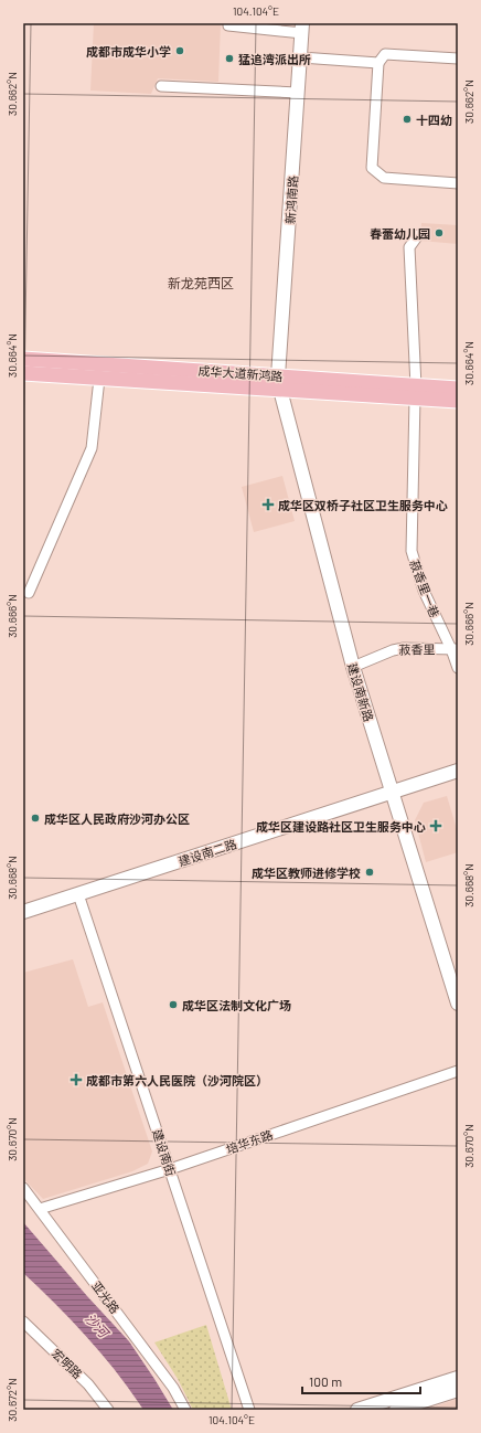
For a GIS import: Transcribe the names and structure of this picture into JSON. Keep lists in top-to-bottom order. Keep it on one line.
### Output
{"streets":{"main road":["成华大道新鸿路"],"street":["新鸿南路","菽香里一巷","菽香里","建设南新路","建设南二路","培华东路","建设南街","亚光路","宏明路"]},"crossings":[["新鸿南路","成华大道新鸿路"],["新鸿南路","建设南新路"],["成华大道新鸿路","菽香里一巷"],["成华大道新鸿路","建设南新路"],["菽香里一巷","菽香里"],["菽香里","建设南新路"],["建设南新路","建设南二路"],["建设南二路","建设南街"],["培华东路","建设南街"],["培华东路","亚光路"]],"districts":["新龙苑西区"],"water":["沙河"],"places":{"other":["成都市成华小学","猛追湾派出所","十四幼","春蕾幼儿园","成华区人民政府沙河办公区","成华区教师进修学校","成华区法制文化广场"],"health":["成华区双桥子社区卫生服务中心","成华区建设路社区卫生服务中心","成都市第六人民医院（沙河院区）"]},"scale_bar":"100 m","coordinates":["104.104°E","30.662°N","30.664°N","30.666°N","30.668°N","30.670°N","30.672°N"]}
